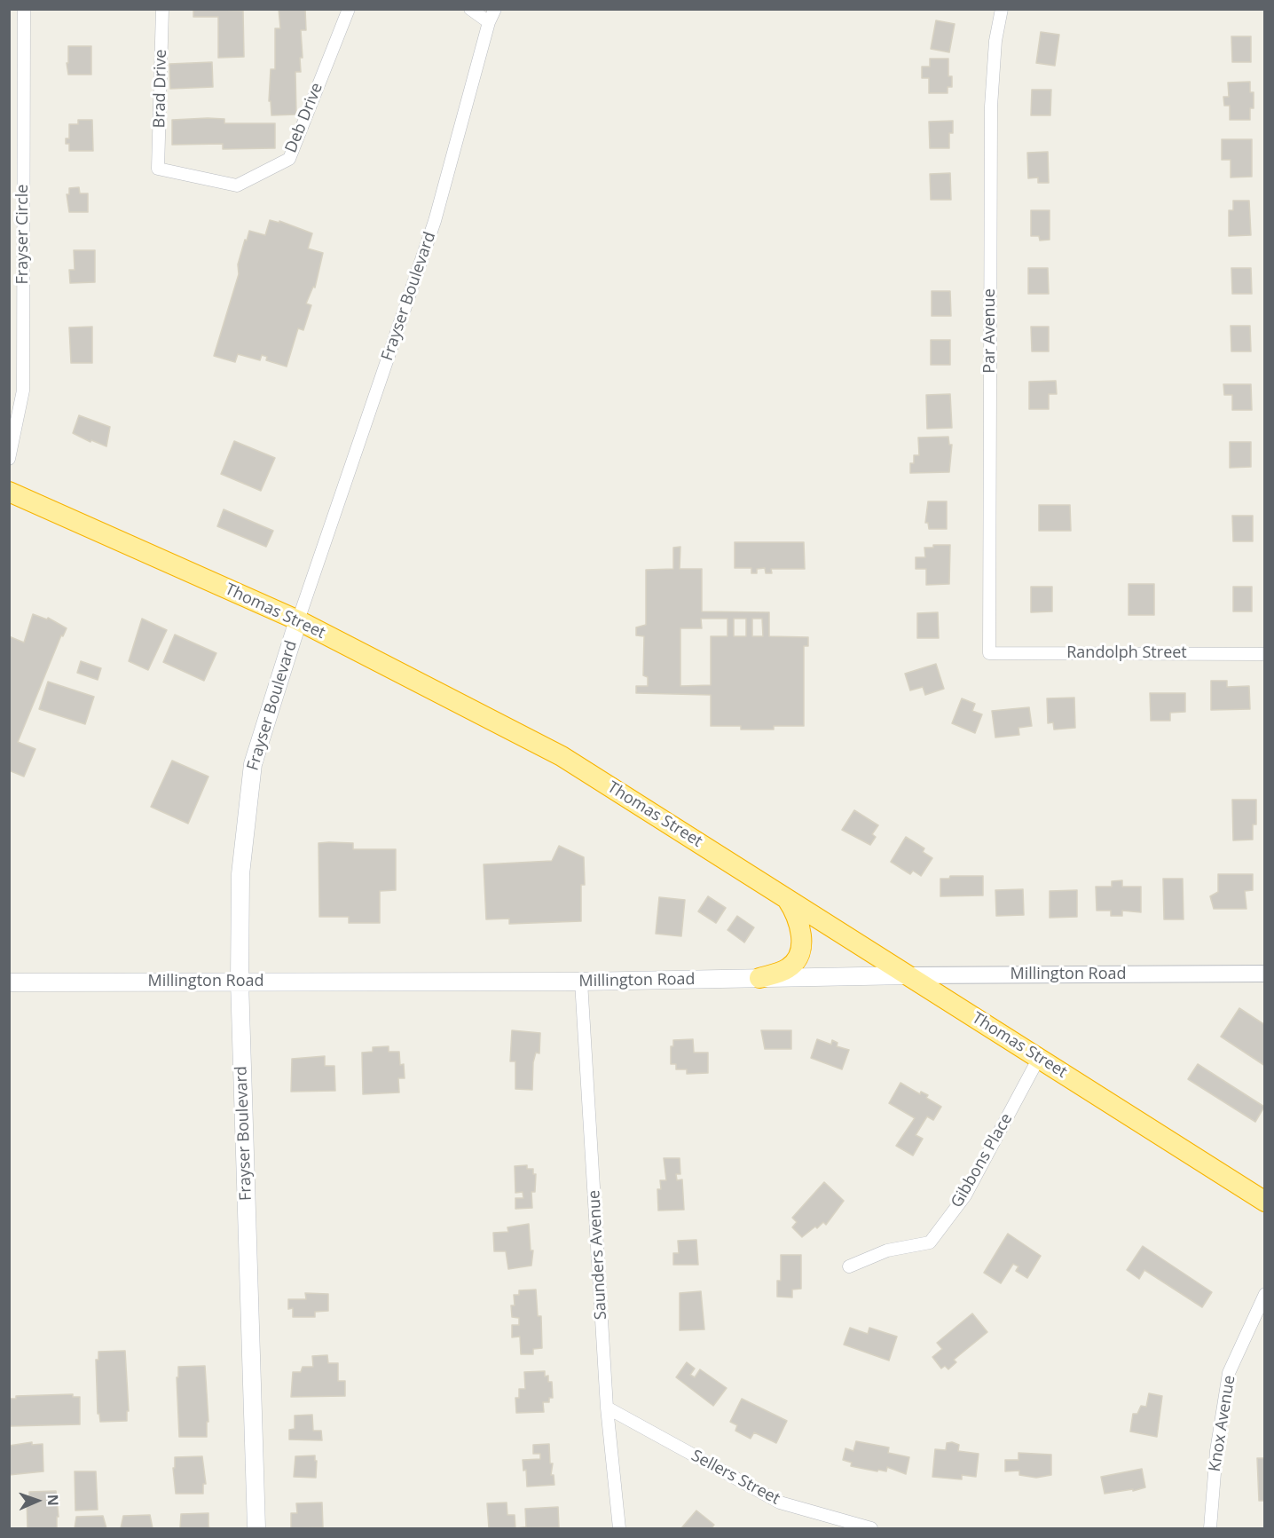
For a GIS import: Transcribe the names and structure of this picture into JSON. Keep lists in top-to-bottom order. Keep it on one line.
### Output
{"streets":{"highway":["Thomas Street"],"main road":["Frayser Boulevard","Millington Road"],"street":["Brad Drive","Deb Drive","Frayser Circle","Par Avenue","Randolph Street","Gibbons Place","Saunders Avenue","Knox Avenue","Sellers Street"]},"crossings":[["Brad Drive","Deb Drive"],["Frayser Boulevard","Thomas Street"],["Frayser Boulevard","Millington Road"],["Par Avenue","Randolph Street"],["Thomas Street","Millington Road"],["Thomas Street","Gibbons Place"],["Millington Road","Saunders Avenue"],["Saunders Avenue","Sellers Street"]],"north":"right"}
